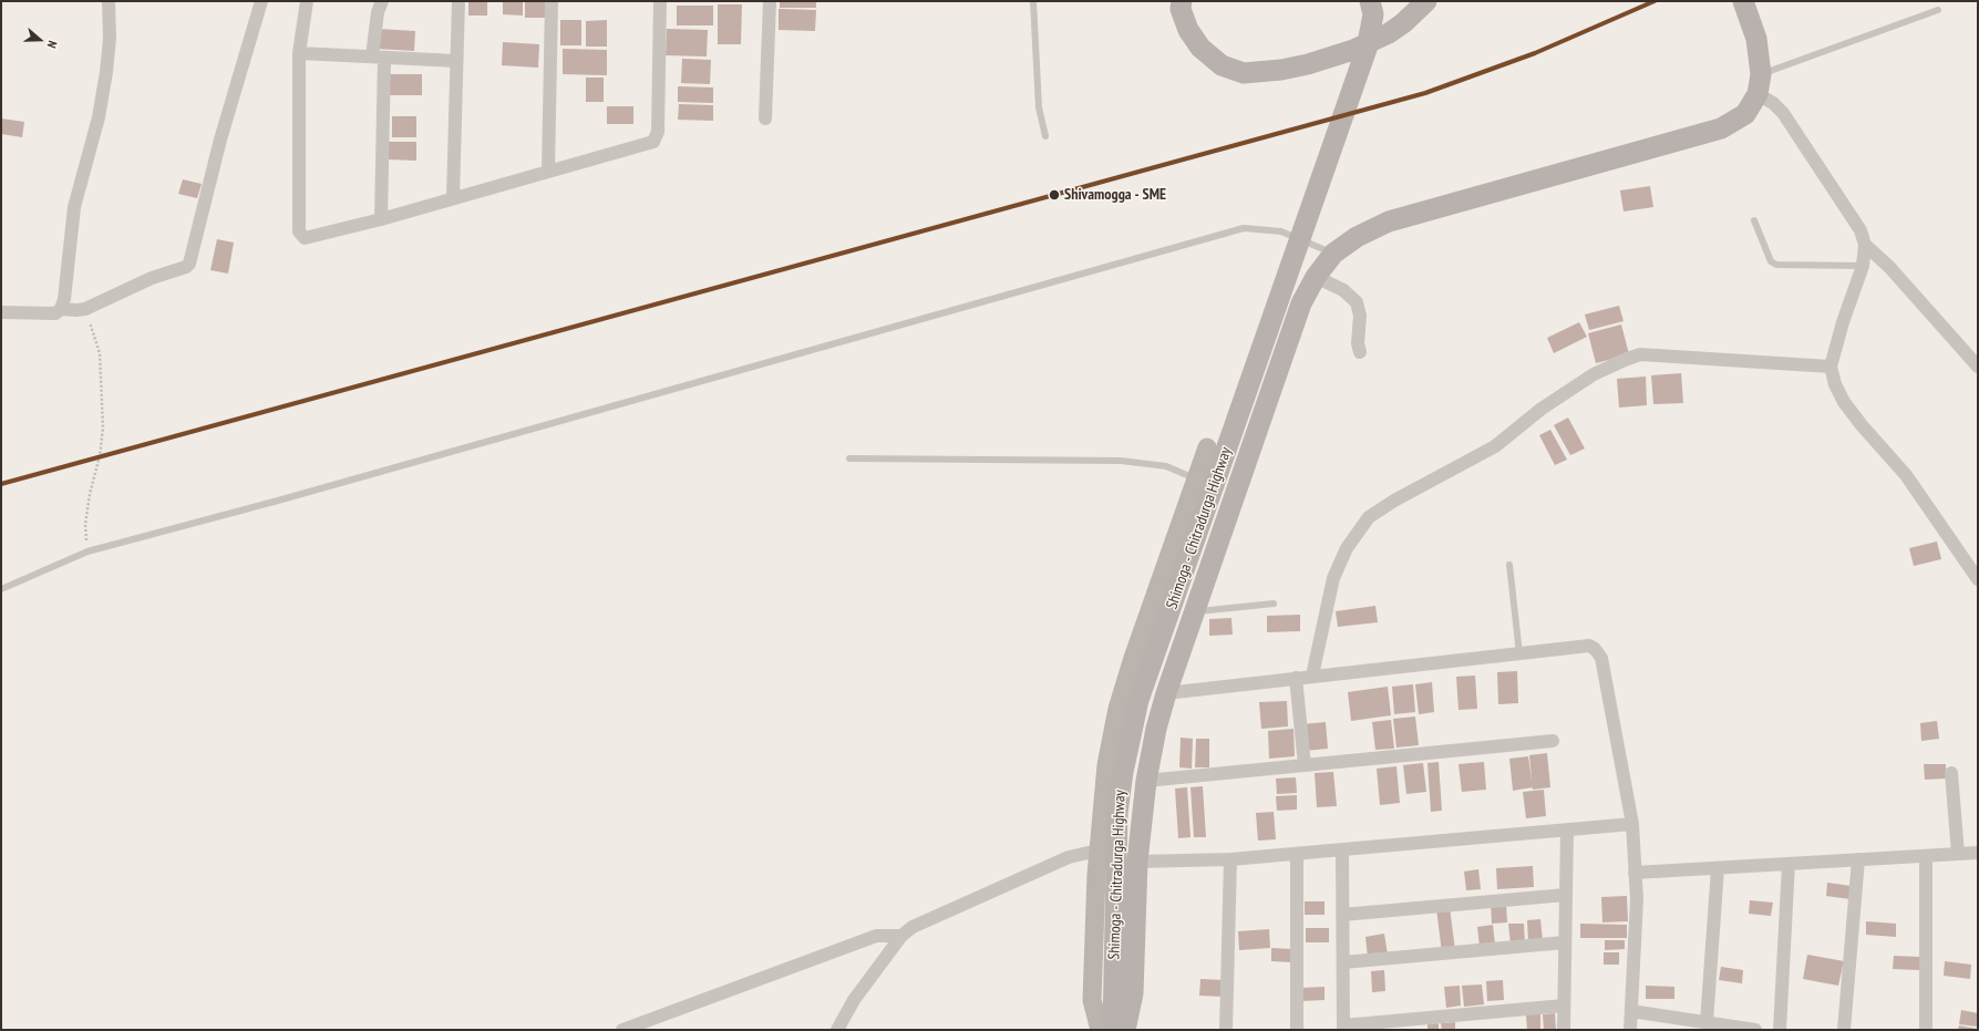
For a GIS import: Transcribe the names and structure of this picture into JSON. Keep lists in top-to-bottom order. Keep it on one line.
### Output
{"streets":{"main road":["Shimoga - Chitradurga Highway"]},"places":["Shivamogga - SME"],"north":"right"}
